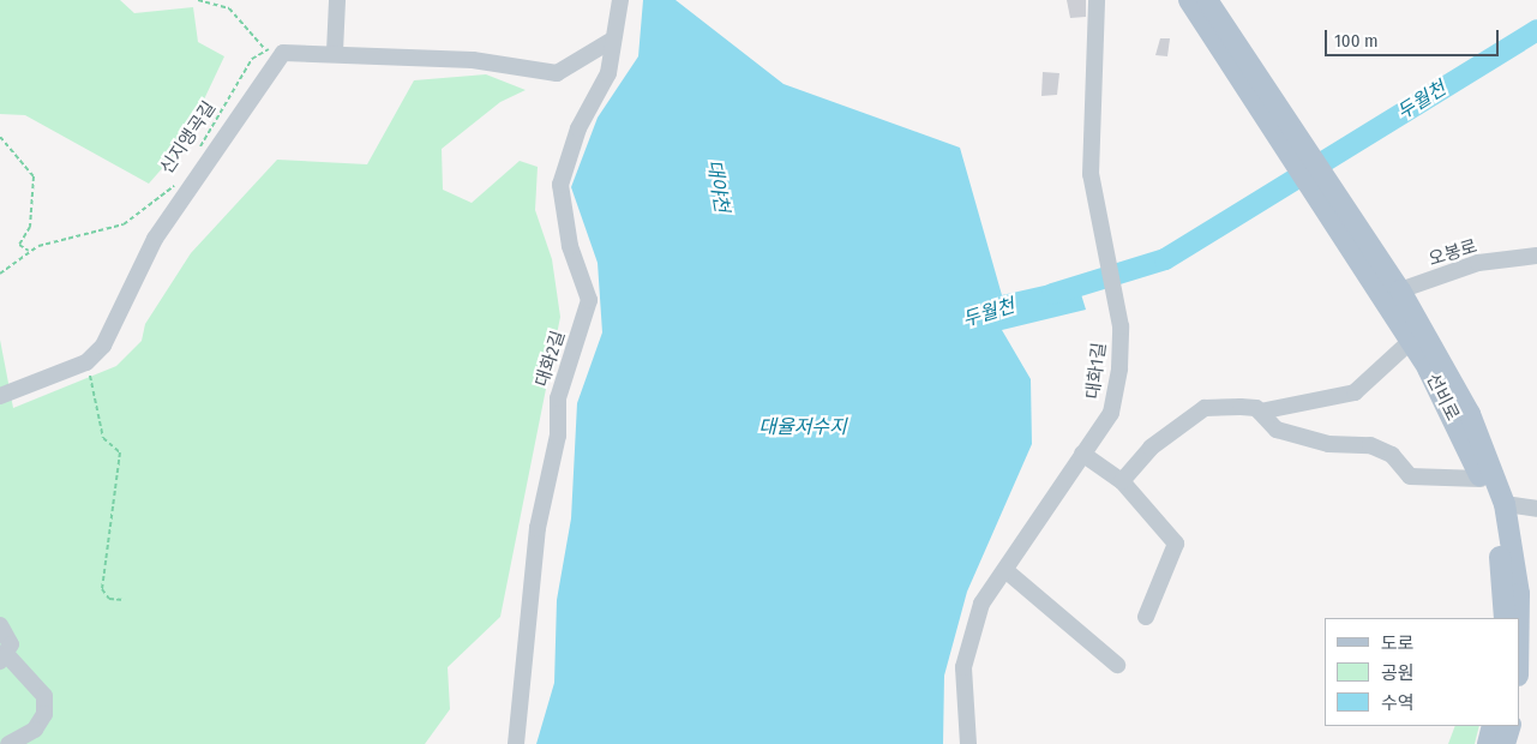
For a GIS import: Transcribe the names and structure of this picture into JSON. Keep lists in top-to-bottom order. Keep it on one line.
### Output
{"streets":{"main road":["선비로"],"street":["오봉로","대화2길","대화1길"],"path":["신지앵곡길"]},"crossings":[["오봉로","선비로"]],"water":["두월천","대야천","대율저수지"],"legend":["도로","공원","수역"],"scale_bar":"100 m"}
